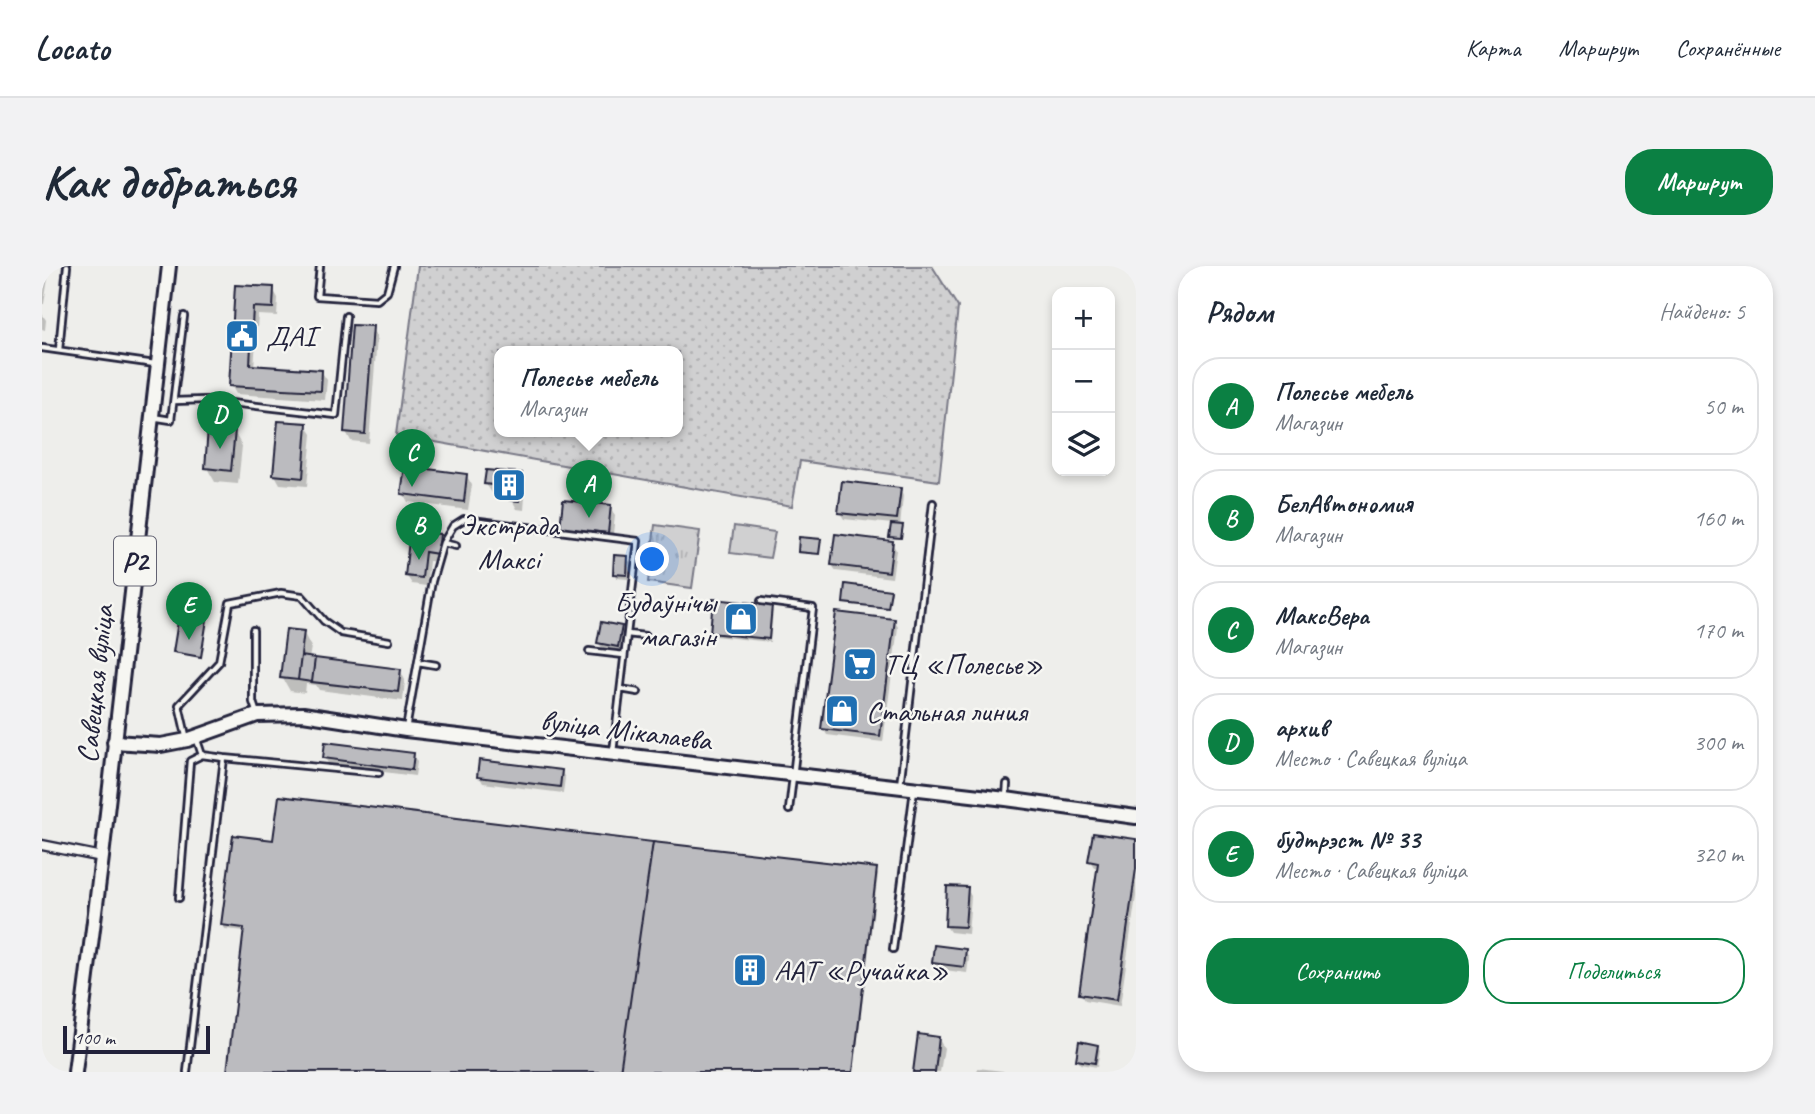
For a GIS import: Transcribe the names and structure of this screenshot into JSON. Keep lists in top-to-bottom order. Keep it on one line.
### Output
{"streets":{"main road":["Р2","Савецкая вуліца","вуліца Мікалаева"]},"crossings":[["Савецкая вуліца","вуліца Мікалаева"]],"places":{"public building":["ДАІ"],"building":["Экстрада Максі","ААТ «Ручайка»"],"shop":["Будаўнічы магазін","Стальная линия"],"supermarket":["ТЦ «Полесье»"]},"scale_bar":"100 m","page":{"header":"Locato","nav":["Карта","Маршрут","Сохранённые"],"buttons":["Маршрут",["Сохранить","Поделиться"]],"title":"Как добраться","heading":["Рядом","Найдено: 5"],"map_buttons":["+","−"],"popup":["Полесье мебель","Магазин"],"list":[{"mark":"A","name":"Полесье мебель","note":"Магазин","value":"50 m"},{"mark":"B","name":"БелАвтономия","note":"Магазин","value":"160 m"},{"mark":"C","name":"МаксBepa","note":"Магазин","value":"170 m"},{"mark":"D","name":"архив","note":"Место · Савецкая вуліца","value":"300 m"},{"mark":"E","name":"будтрэст № 33","note":"Место · Савецкая вуліца","value":"320 m"}],"pins":["D","C","A","B","E"],"scale":"100 m"}}
